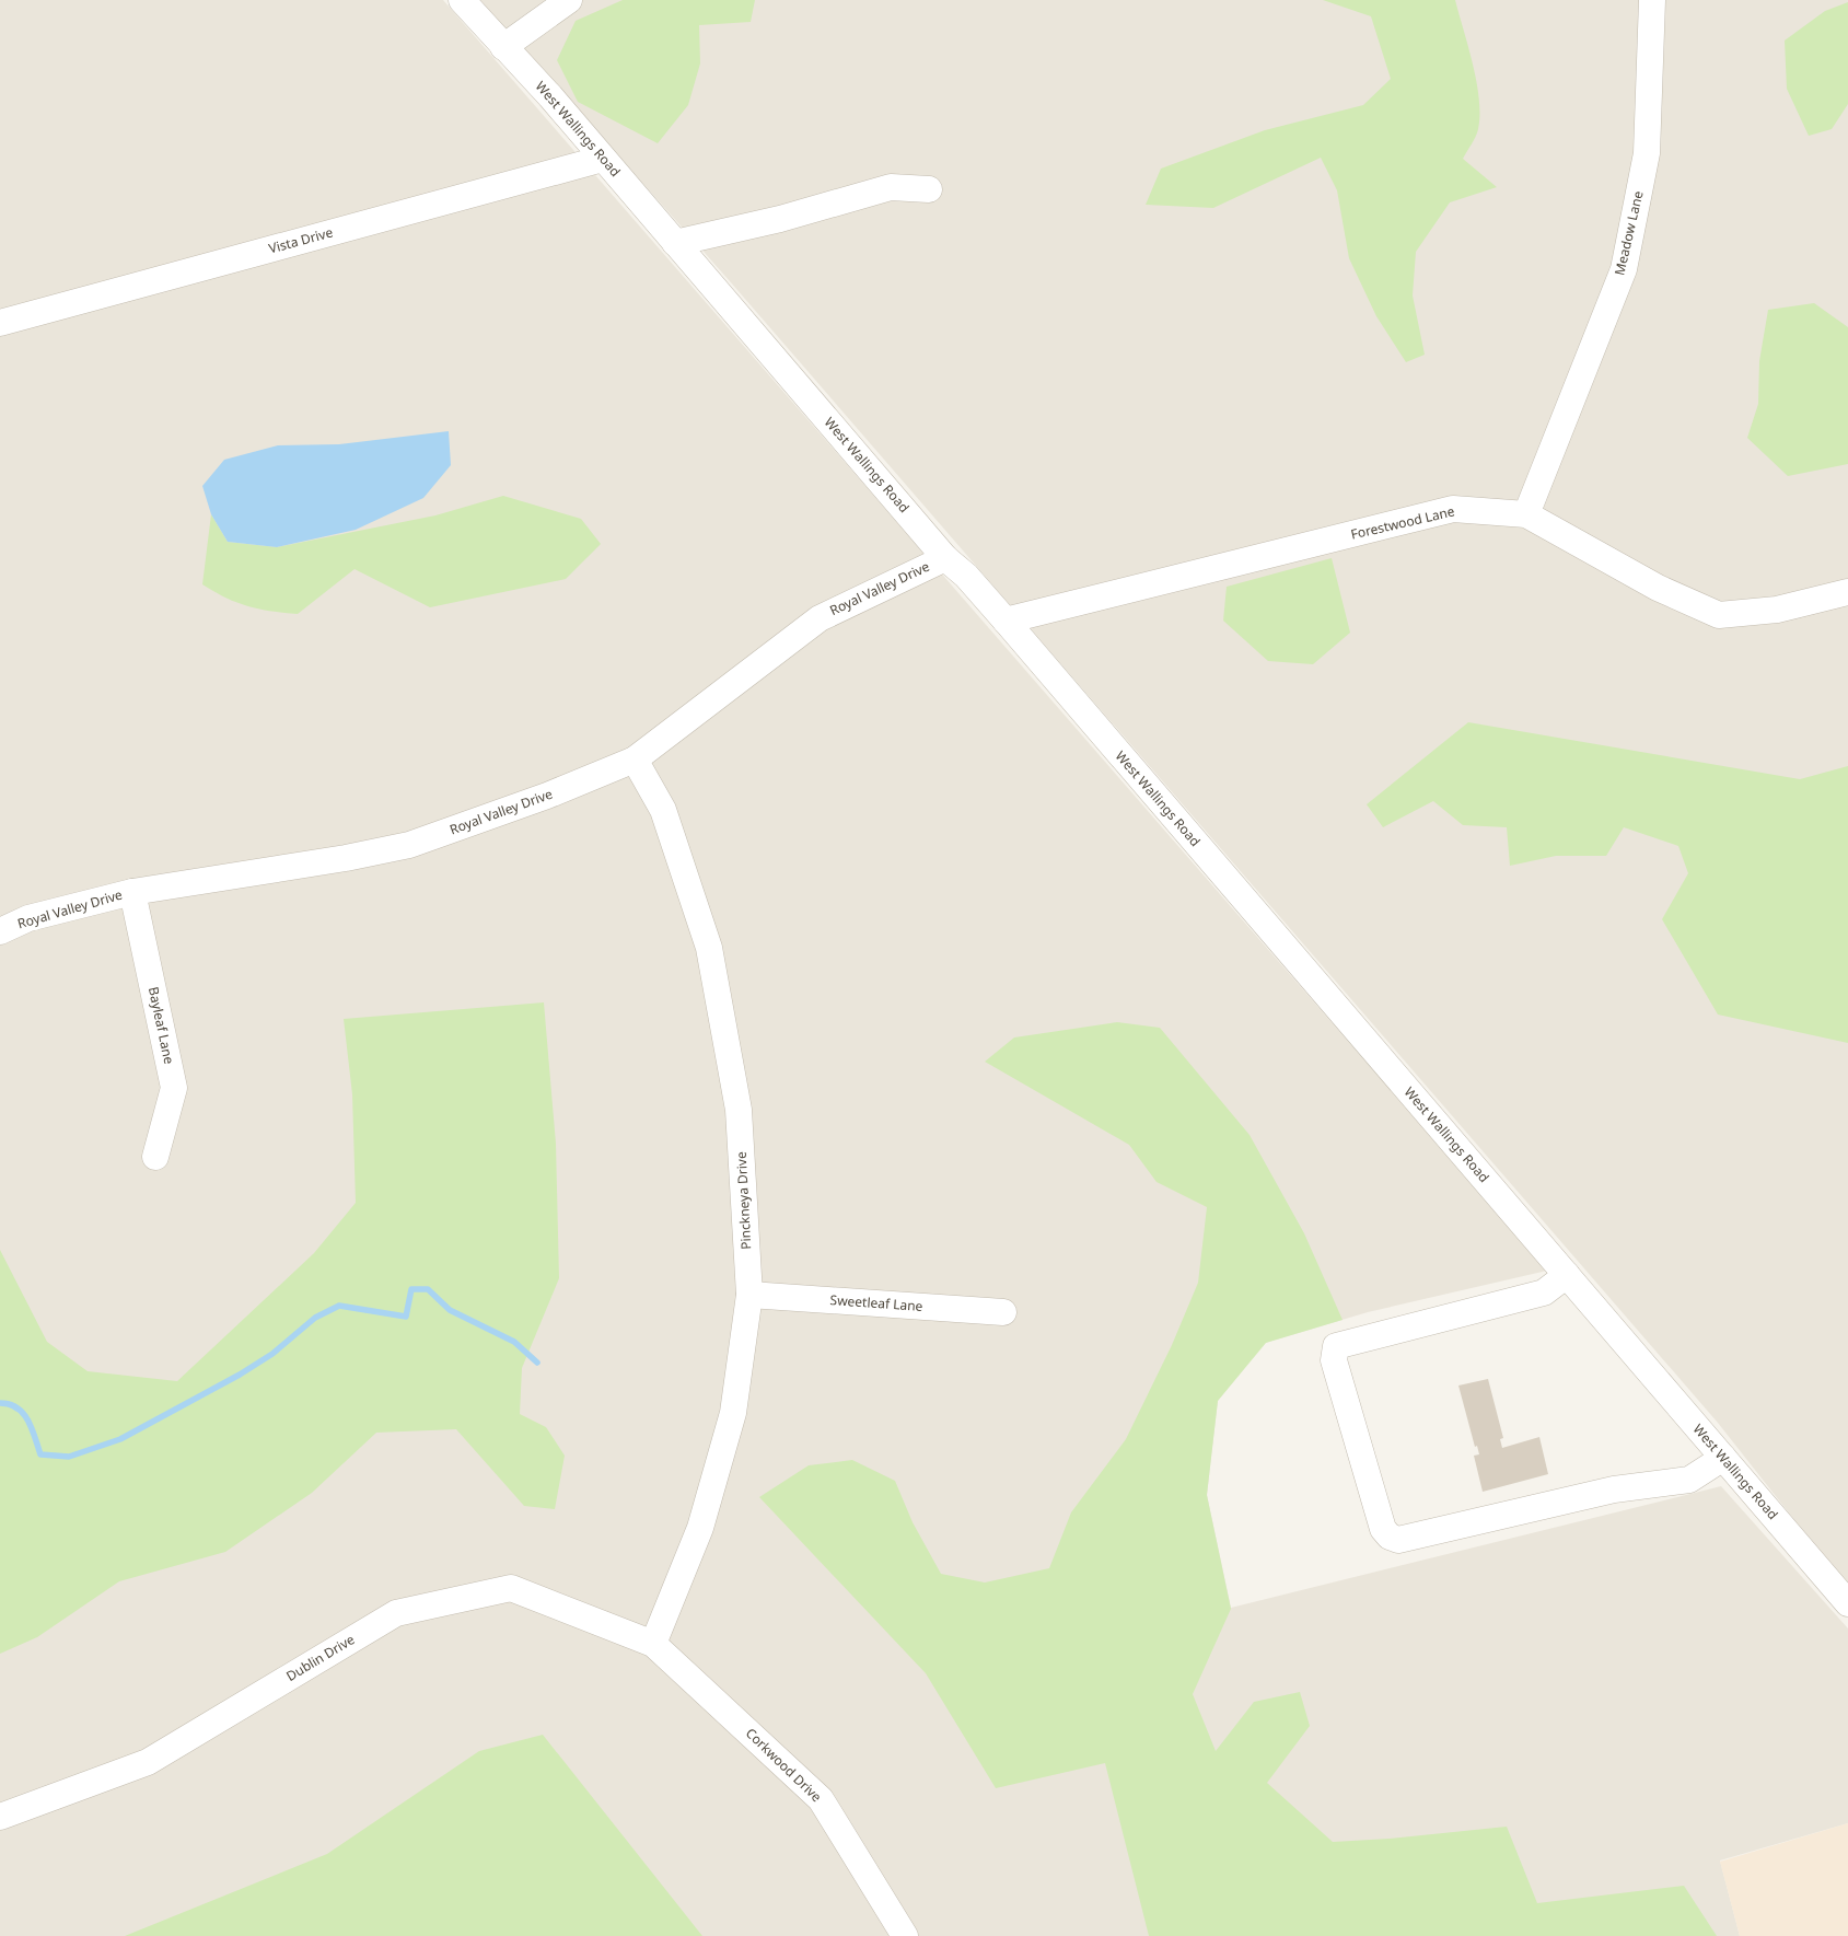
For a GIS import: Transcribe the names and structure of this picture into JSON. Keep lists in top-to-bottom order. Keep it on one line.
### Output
{"streets":{"street":["West Wallings Road","Meadow Lane","Vista Drive","Forestwood Lane","Royal Valley Drive","Bayleaf Lane","Pinckneya Drive","Sweetleaf Lane","Dublin Drive","Corkwood Drive"]},"crossings":[["West Wallings Road","Vista Drive"],["West Wallings Road","Forestwood Lane"],["West Wallings Road","Royal Valley Drive"],["Meadow Lane","Forestwood Lane"],["Royal Valley Drive","Bayleaf Lane"],["Royal Valley Drive","Pinckneya Drive"],["Pinckneya Drive","Sweetleaf Lane"],["Pinckneya Drive","Dublin Drive"],["Pinckneya Drive","Corkwood Drive"],["Dublin Drive","Corkwood Drive"]]}
